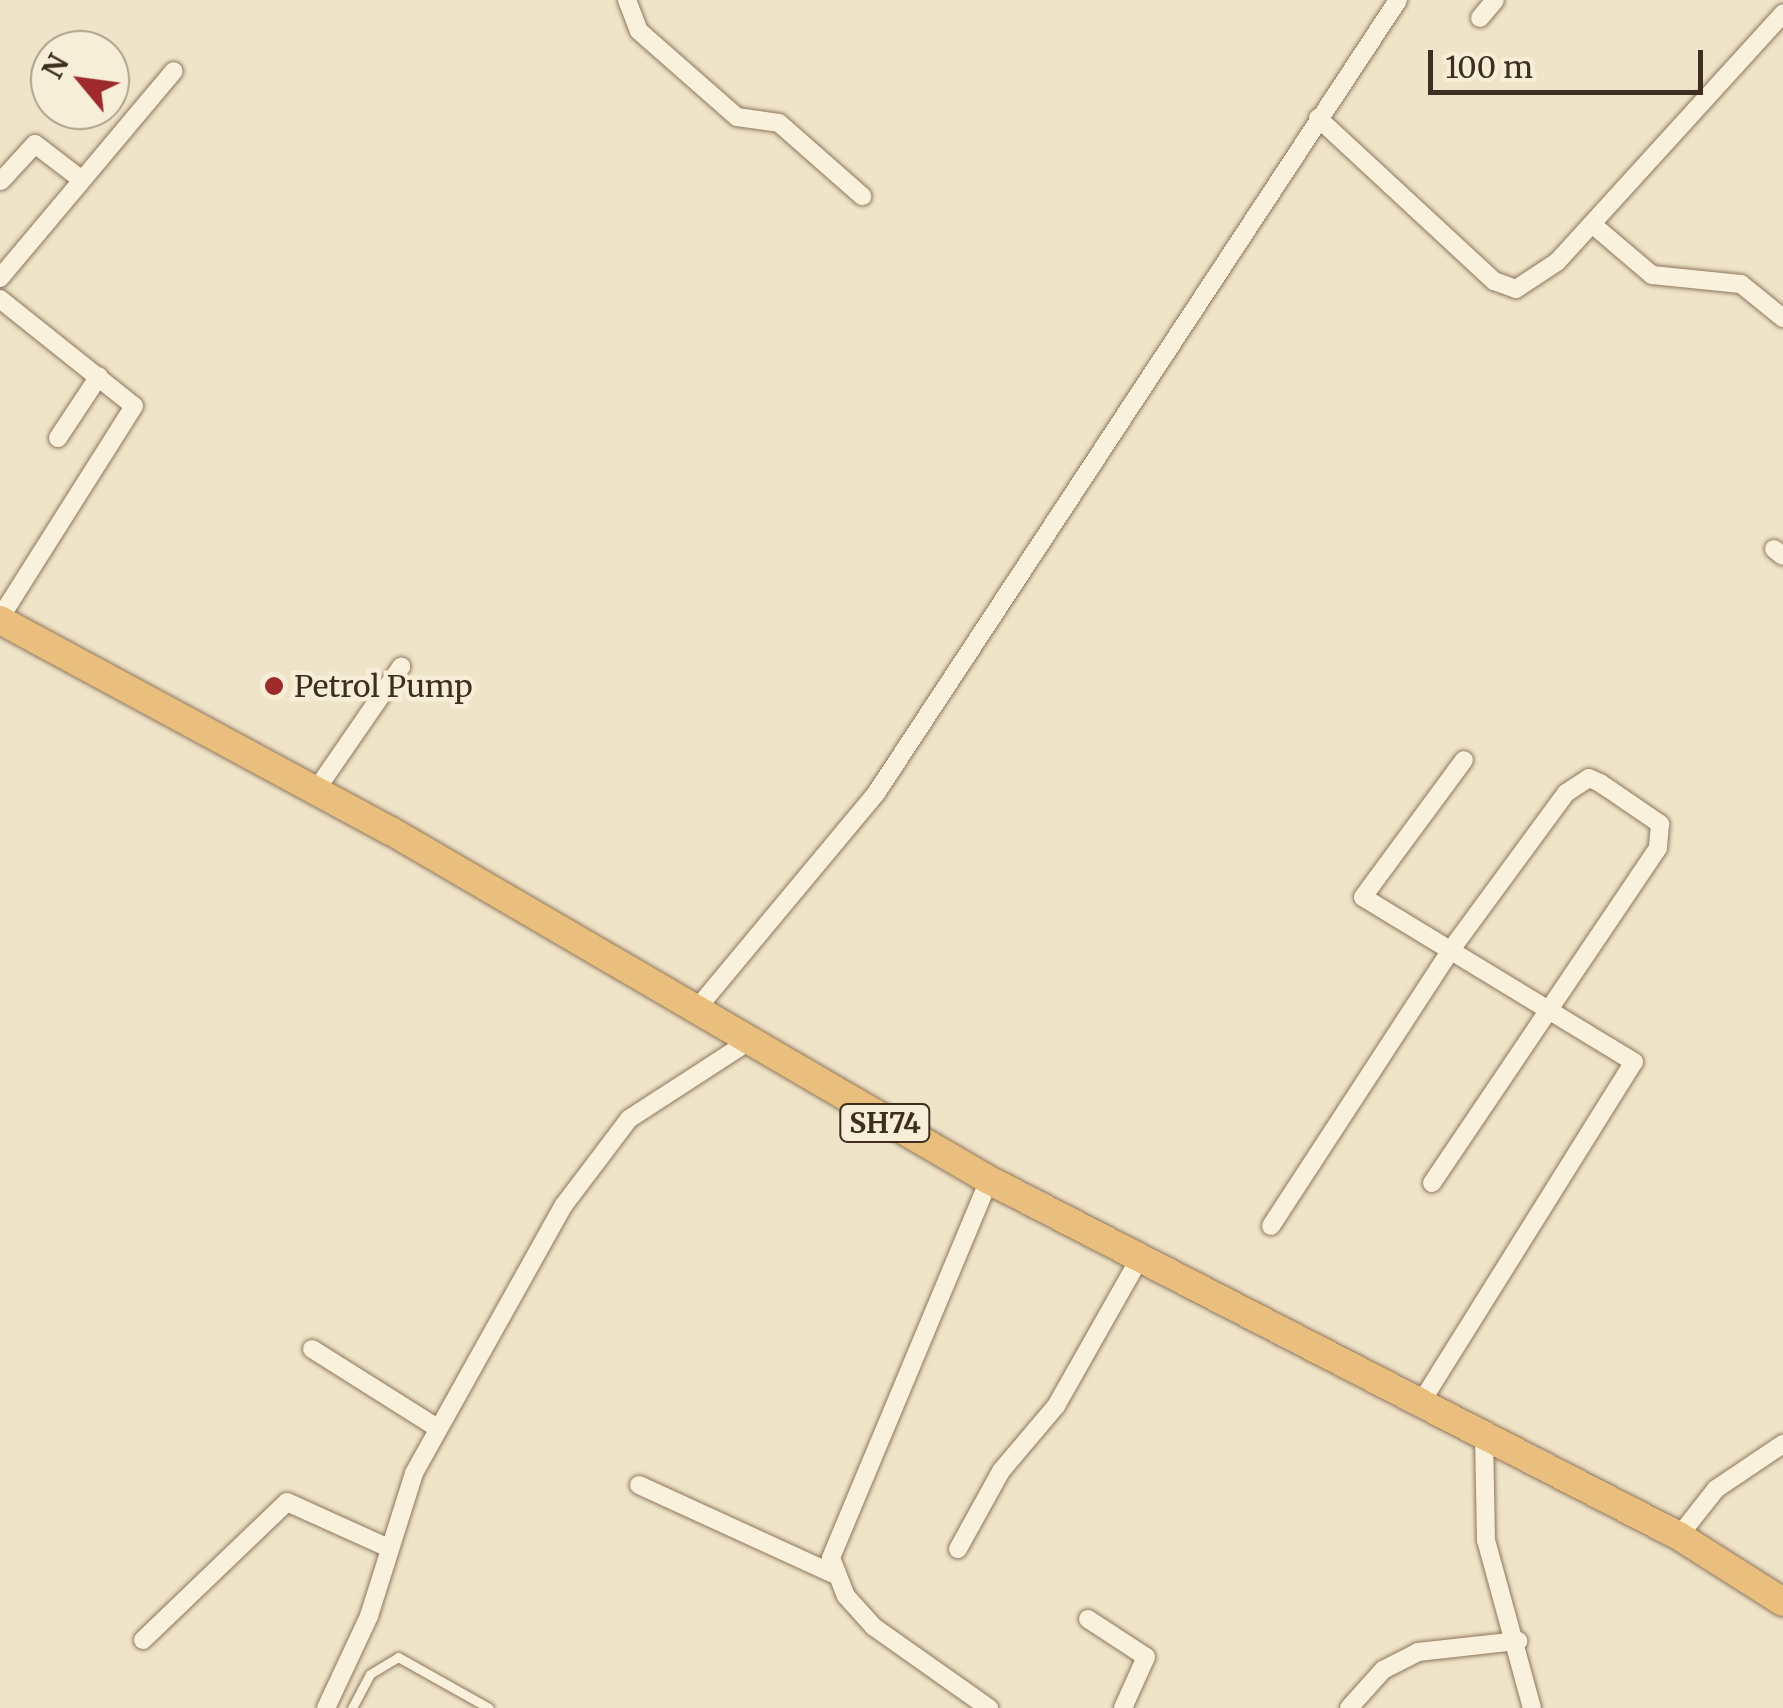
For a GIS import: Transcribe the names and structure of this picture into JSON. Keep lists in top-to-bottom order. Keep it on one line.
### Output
{"streets":{"highway":["SH74"]},"places":["Petrol Pump"],"scale_bar":"100 m","north":"top left"}
